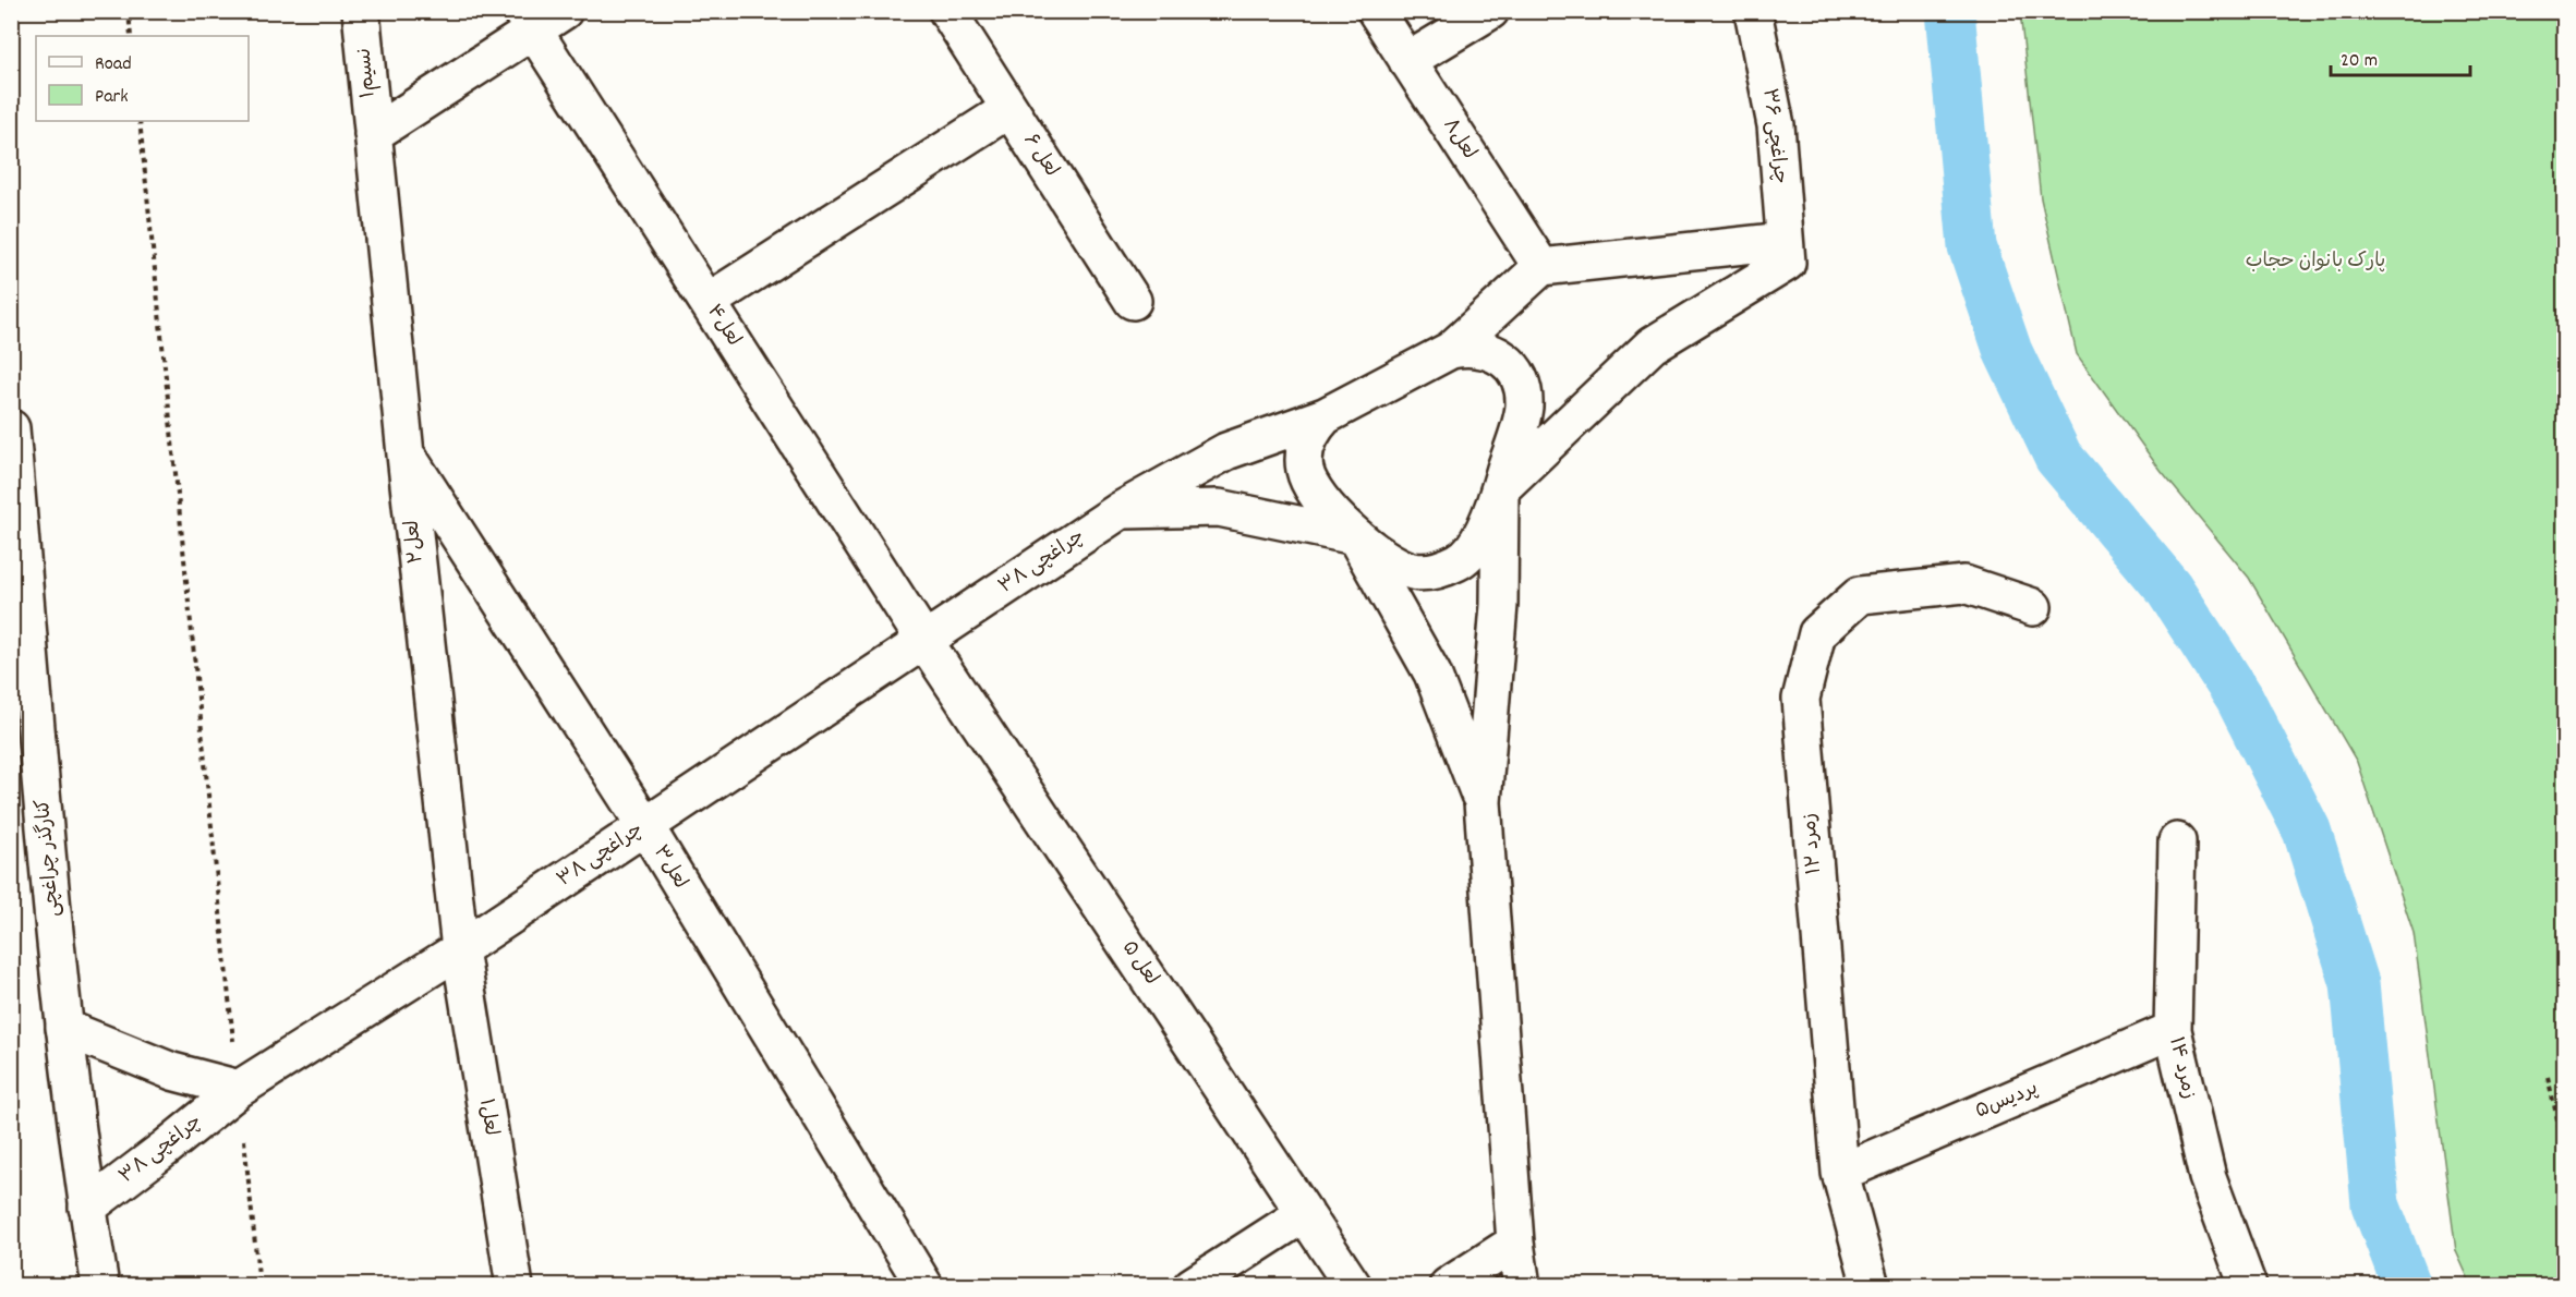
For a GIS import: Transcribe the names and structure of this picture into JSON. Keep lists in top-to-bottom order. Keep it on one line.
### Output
{"streets":{"street":["نسیم۱","چراغچی ۳۶","لعل۸","لعل ۶","لعل۴","لعل۲","چراغچی ۳۸","زمرد ۱۲","کنارگذر چراغچی","لعل۳","لعل ۵","زمرد ۱۴","پردیس۵","لعل۱"]},"crossings":[["نسیم۱","لعل۲"],["لعل۴","چراغچی ۳۸"],["لعل۴","لعل ۵"],["لعل۲","چراغچی ۳۸"],["لعل۲","لعل۳"],["لعل۲","لعل۱"],["چراغچی ۳۸","کنارگذر چراغچی"],["چراغچی ۳۸","لعل۳"],["چراغچی ۳۸","لعل ۵"],["چراغچی ۳۸","لعل۱"],["زمرد ۱۲","پردیس۵"],["زمرد ۱۴","پردیس۵"]],"parks":["پارک بانوان حجاب"],"legend":["Road","Park"],"scale_bar":"20 m"}
